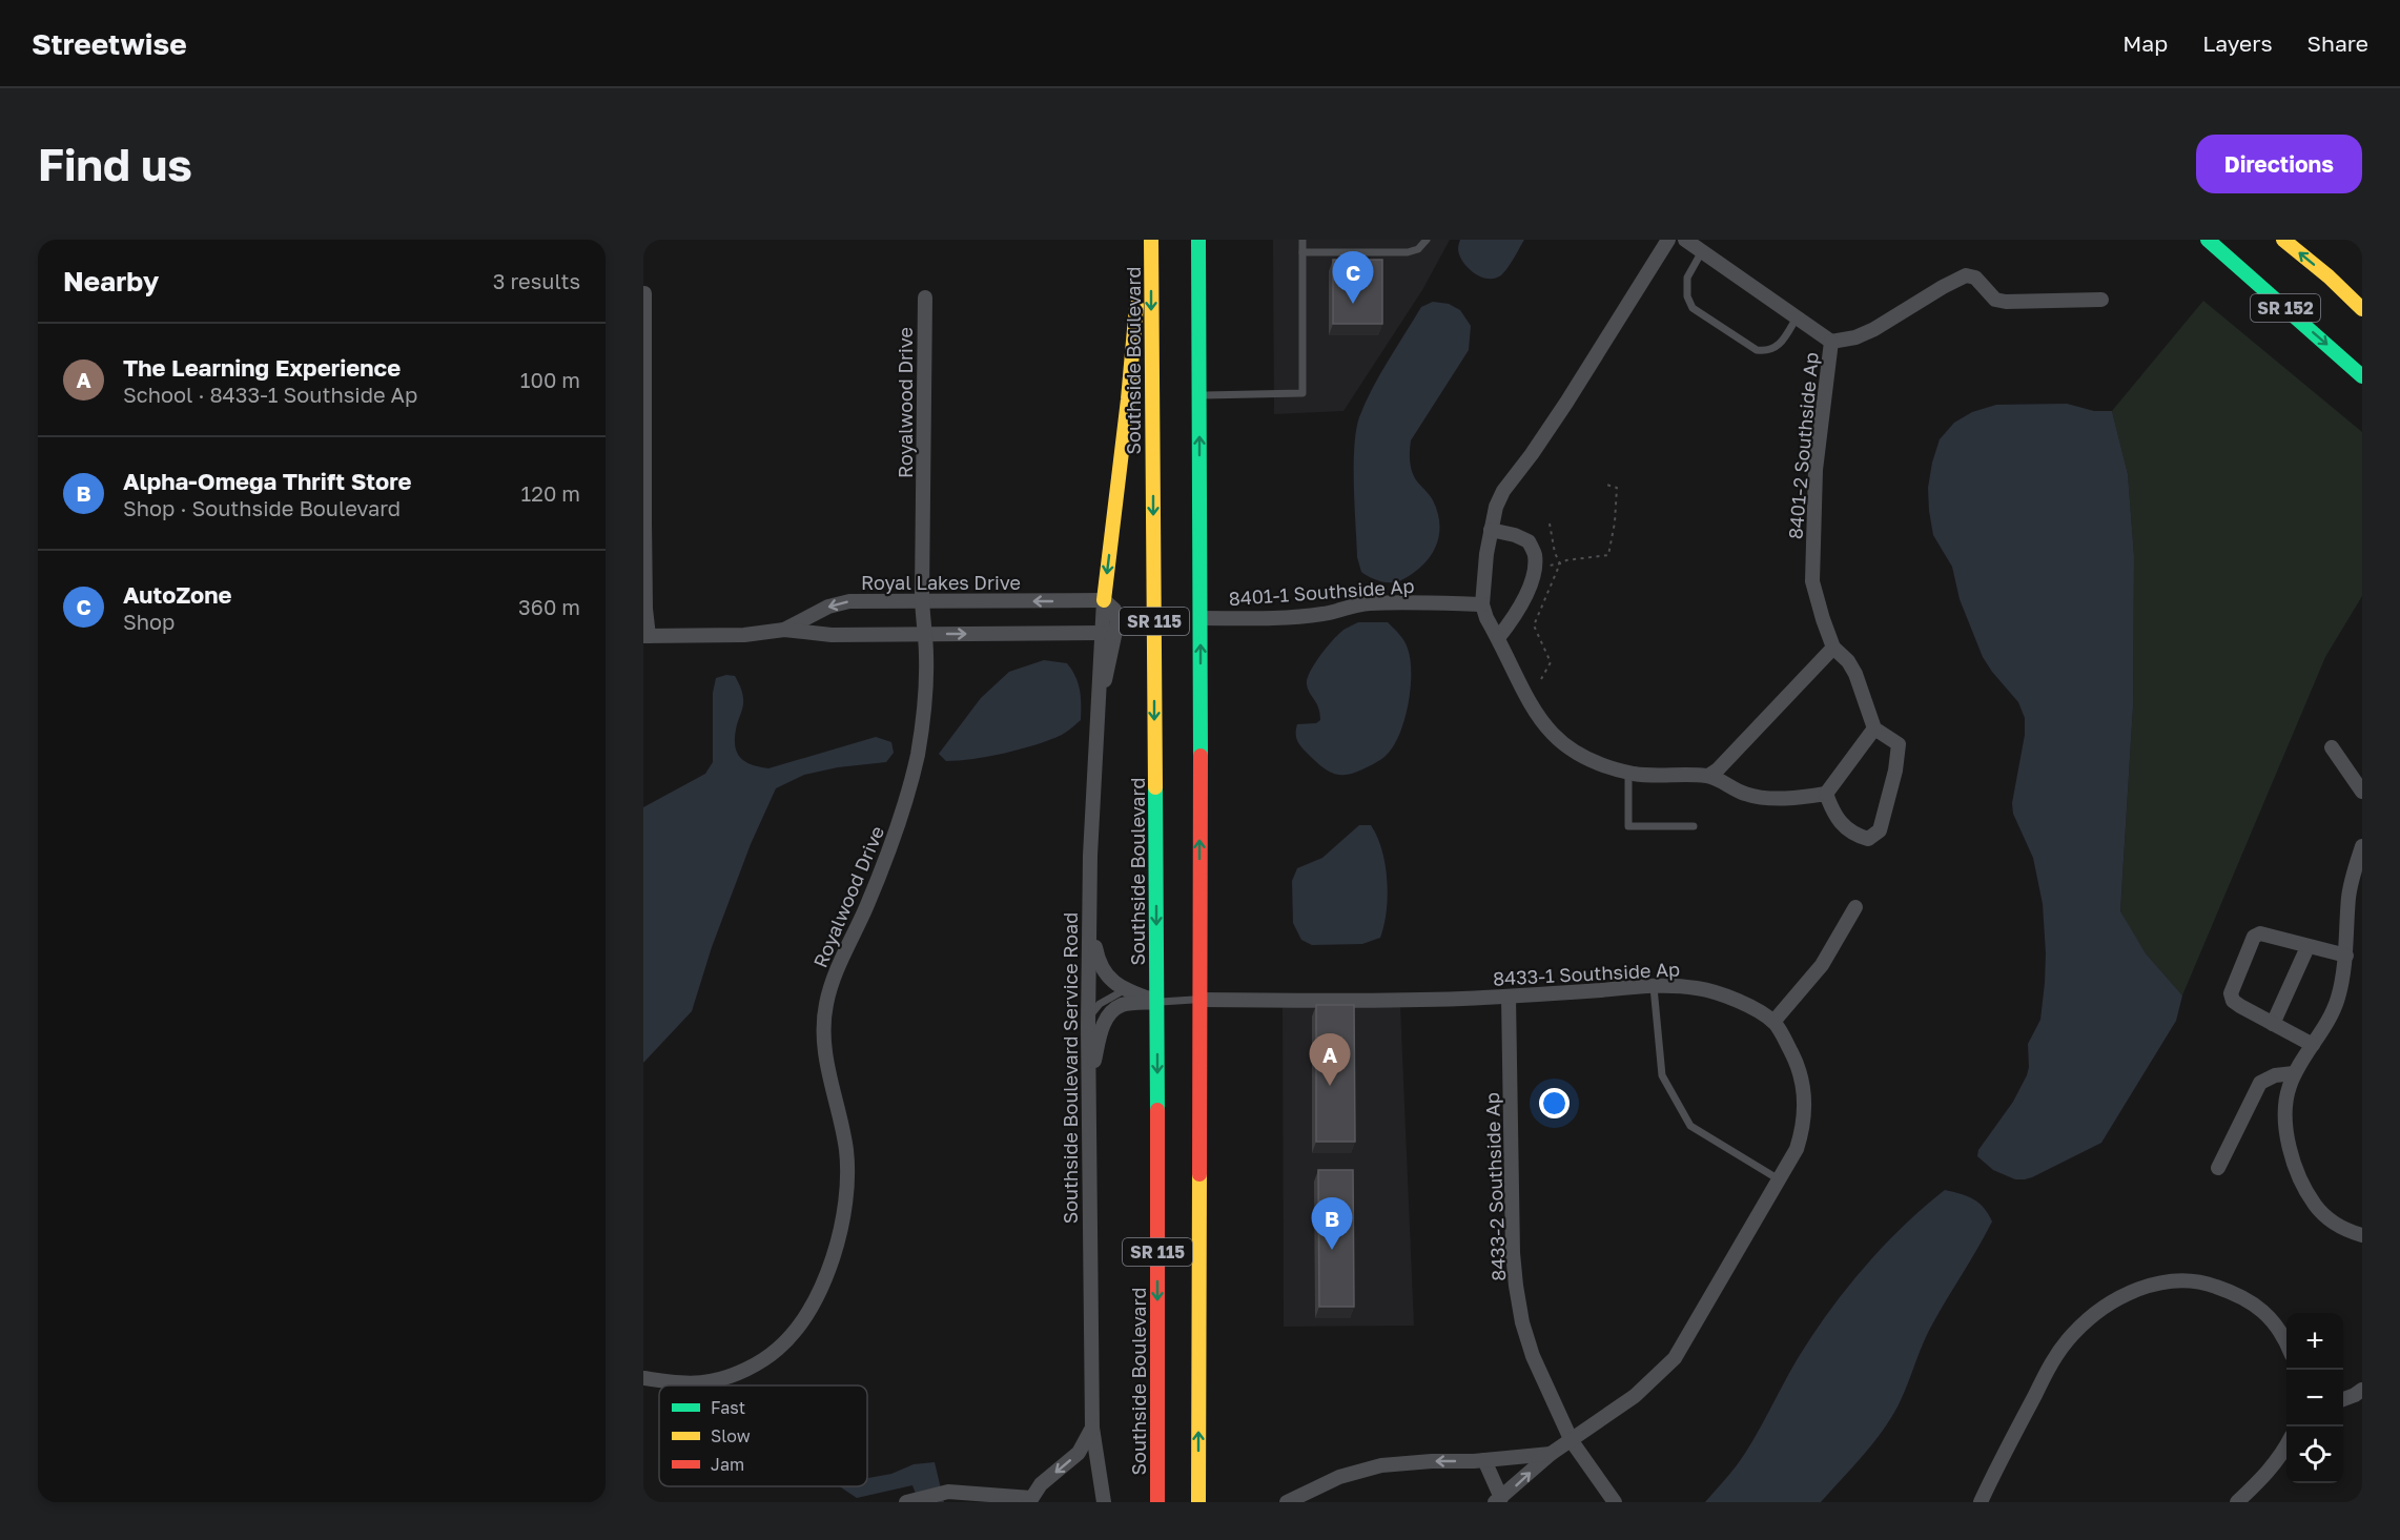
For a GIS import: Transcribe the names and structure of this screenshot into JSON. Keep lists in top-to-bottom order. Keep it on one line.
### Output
{"streets":{"main road":["SR 152","Southside Boulevard","SR 115"],"street":["Royalwood Drive","8401-2 Southside Ap","Royal Lakes Drive","8401-1 Southside Ap","8433-1 Southside Ap","Southside Boulevard Service Road","8433-2 Southside Ap"]},"crossings":[["Royalwood Drive","Royal Lakes Drive"],["Royal Lakes Drive","Southside Boulevard Service Road"],["8401-1 Southside Ap","SR 115"],["SR 115","8433-1 Southside Ap"],["8433-1 Southside Ap","8433-2 Southside Ap"]],"legend":["Fast","Slow","Jam"],"page":{"header":"Streetwise","nav":["Map","Layers","Share"],"buttons":"Directions","title":"Find us","heading":["Nearby","3 results"],"pins":["C","A","B"],"list":[{"mark":"A","name":"The Learning Experience","note":"School · 8433-1 Southside Ap","value":"100 m"},{"mark":"B","name":"Alpha-Omega Thrift Store","note":"Shop · Southside Boulevard","value":"120 m"},{"mark":"C","name":"AutoZone","note":"Shop","value":"360 m"}],"map_buttons":["+","−"]}}
